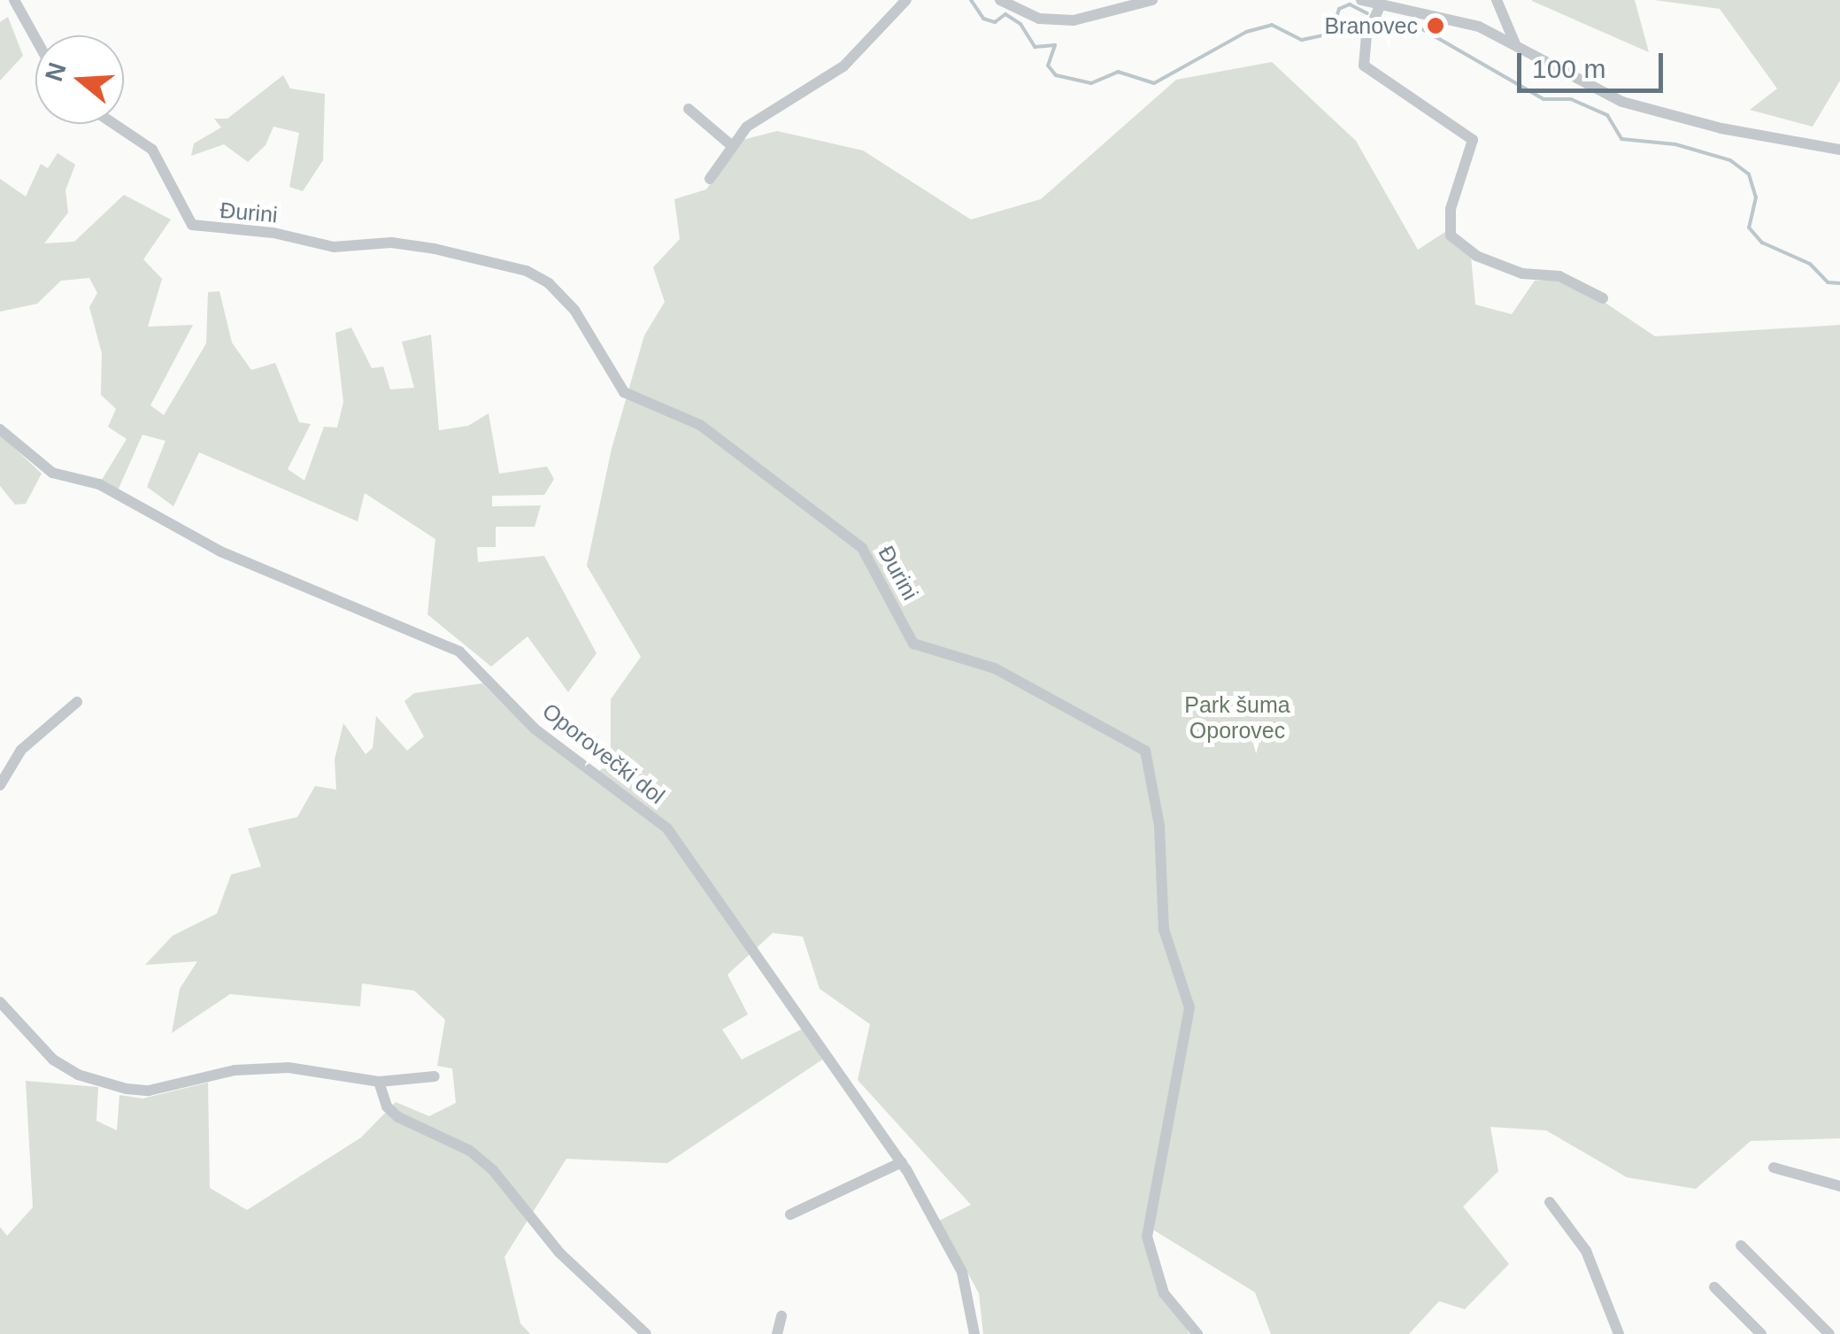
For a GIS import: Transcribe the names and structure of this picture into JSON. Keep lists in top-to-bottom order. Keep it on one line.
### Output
{"streets":{"street":["Đurini","Oporovečki dol"]},"parks":["Park šuma Oporovec"],"places":["Branovec"],"scale_bar":"100 m","north":"left"}
